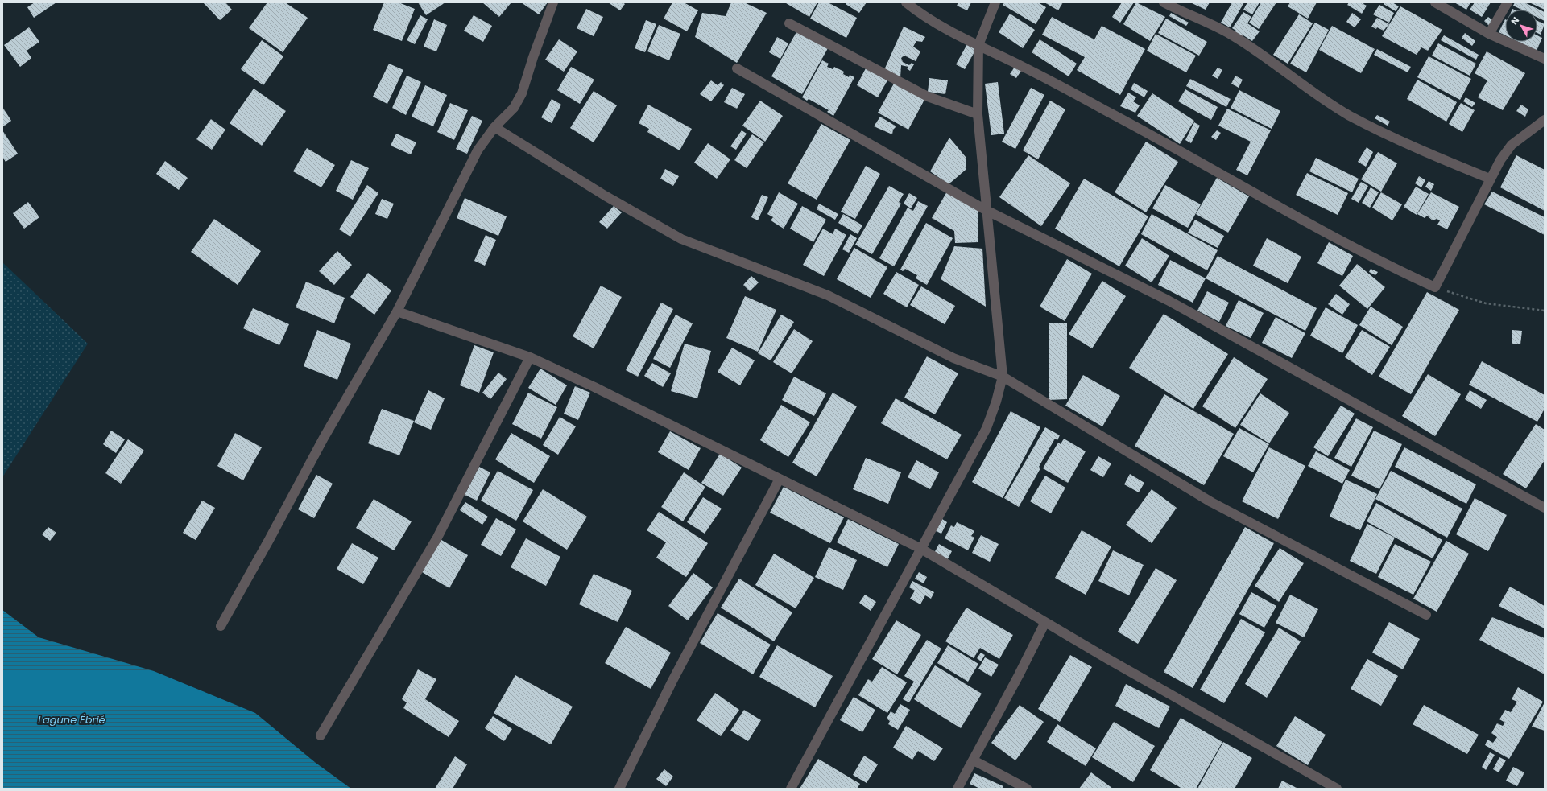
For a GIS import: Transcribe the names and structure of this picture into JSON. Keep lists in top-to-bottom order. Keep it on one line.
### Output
{"water":["Lagune Ébrié"],"north":"top left"}
